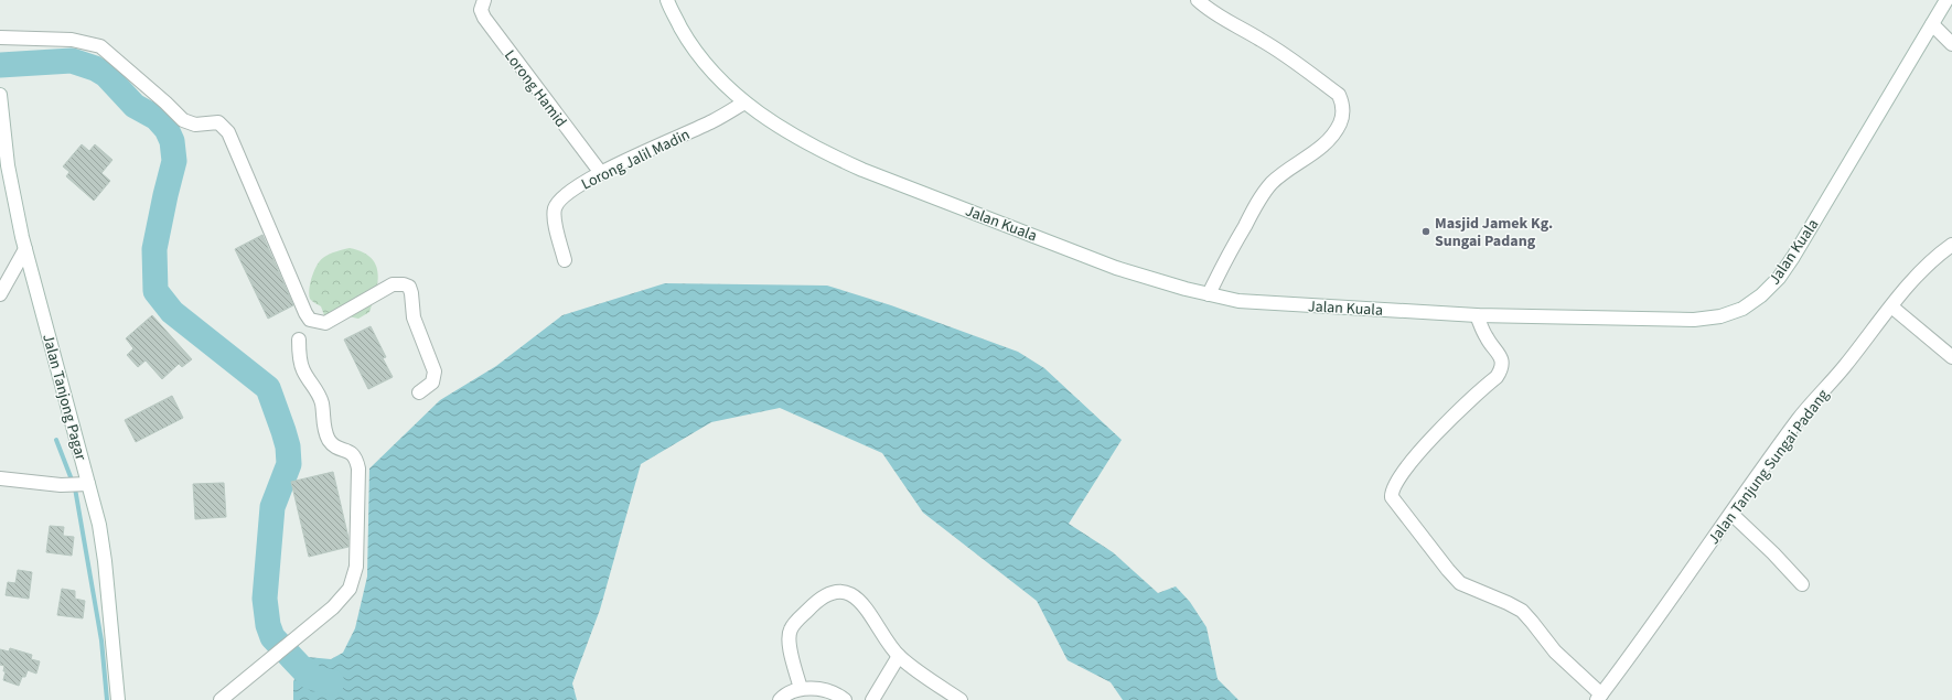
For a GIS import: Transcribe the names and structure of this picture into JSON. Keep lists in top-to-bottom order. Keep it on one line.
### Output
{"streets":{"street":["Lorong Hamid","Lorong Jalil Madin","Jalan Kuala","Jalan Tanjong Pagar","Jalan Tanjung Sungai Padang"]},"crossings":[["Lorong Hamid","Lorong Jalil Madin"],["Lorong Jalil Madin","Jalan Kuala"]],"places":["Masjid Jamek Kg. Sungai Padang"]}
